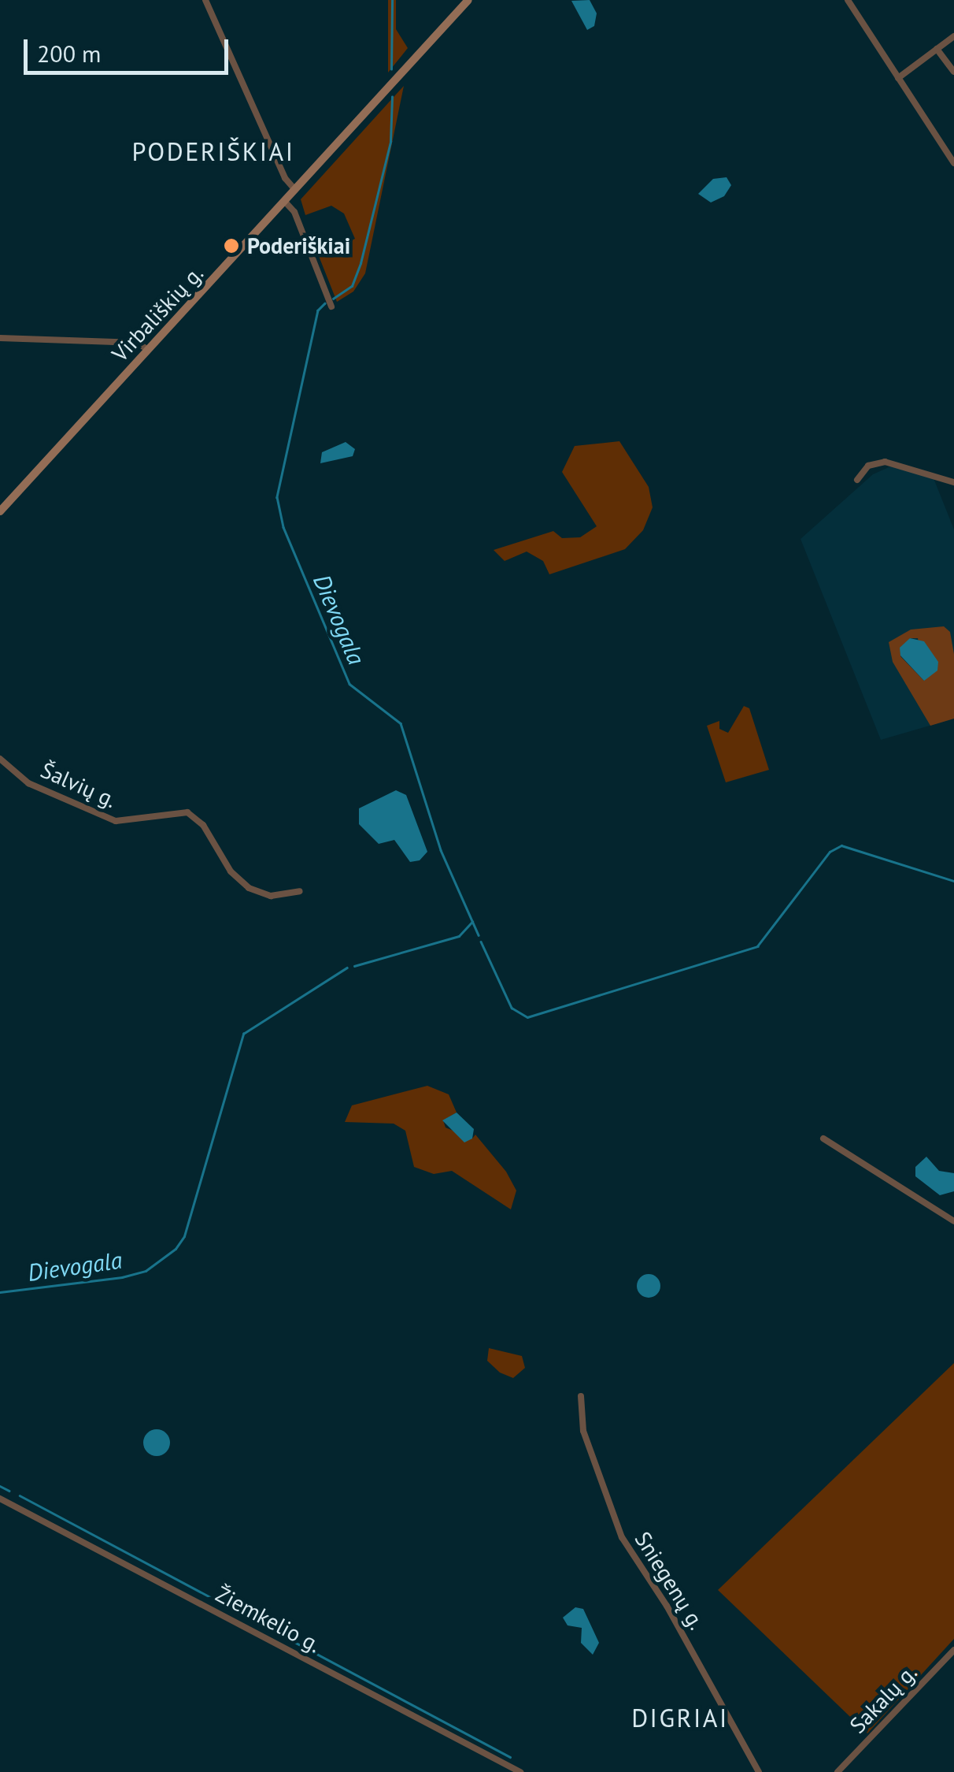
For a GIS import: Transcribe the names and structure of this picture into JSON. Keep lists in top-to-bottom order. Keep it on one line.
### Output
{"streets":{"main road":["Virbališkių g."],"street":["Šalvių g.","Sniegenų g.","Žiemkelio g.","Sakalų g."]},"districts":["PODERIŠKIAI","DIGRIAI"],"water":["Dievogala"],"places":["Poderiškiai"],"scale_bar":"200 m"}
